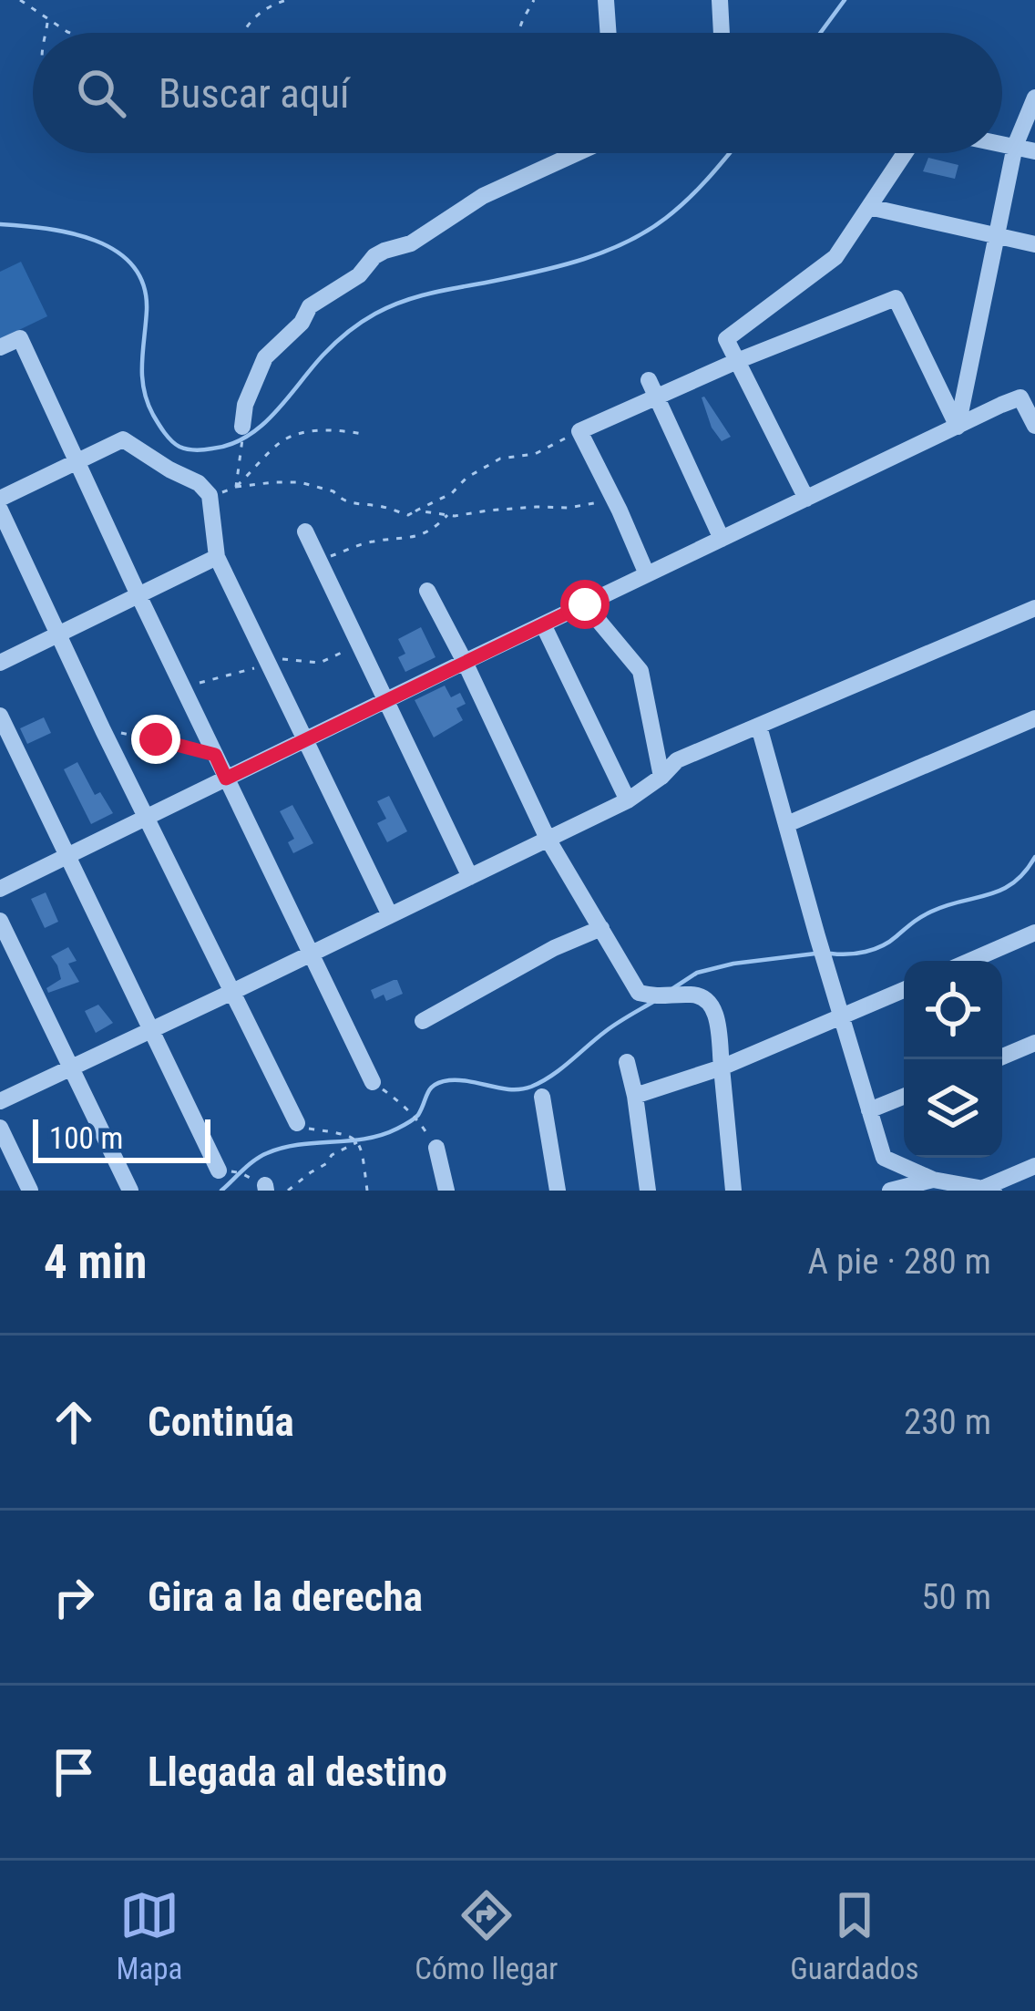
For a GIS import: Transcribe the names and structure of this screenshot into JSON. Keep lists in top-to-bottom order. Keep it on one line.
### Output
{"scale_bar":"100 m","page":{"search":"Buscar aquí","scale":"100 m","heading":["4 min","A pie · 280 m"],"list":[["Continúa","230 m"],["Gira a la derecha","50 m"],"Llegada al destino"],"nav":["Mapa","Cómo llegar","Guardados"]}}
